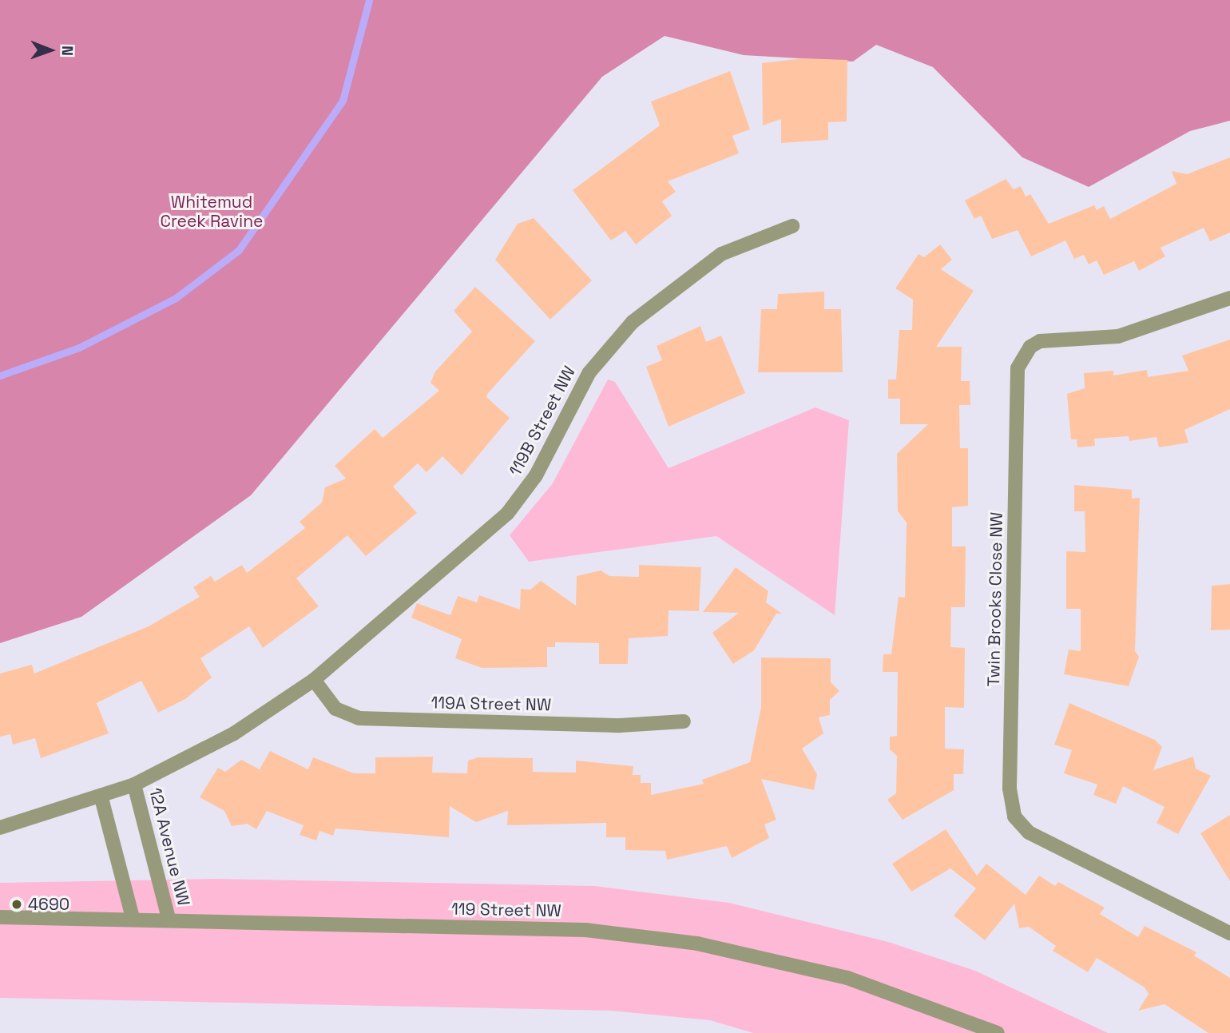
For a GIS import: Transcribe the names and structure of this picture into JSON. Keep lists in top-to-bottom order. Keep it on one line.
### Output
{"streets":{"street":["119B Street NW","Twin Brooks Close NW","119A Street NW","12A Avenue NW","119 Street NW"]},"crossings":[["119B Street NW","119A Street NW"],["12A Avenue NW","119 Street NW"]],"parks":["Whitemud Creek Ravine"],"places":["4690"],"north":"right"}
